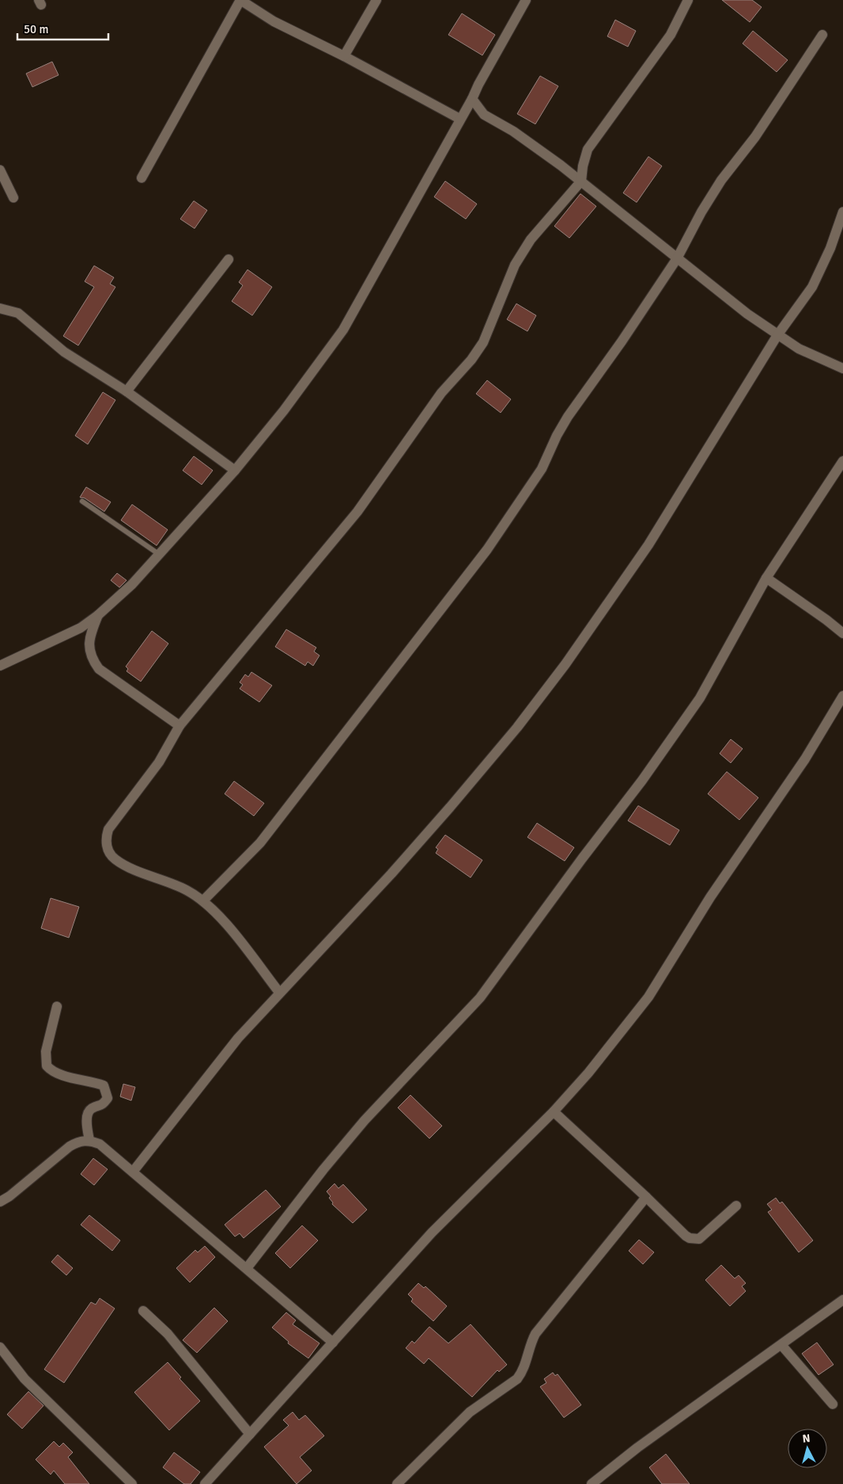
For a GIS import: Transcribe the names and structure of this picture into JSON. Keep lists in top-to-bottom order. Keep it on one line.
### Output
{"scale_bar":"50 m","north":"top"}
